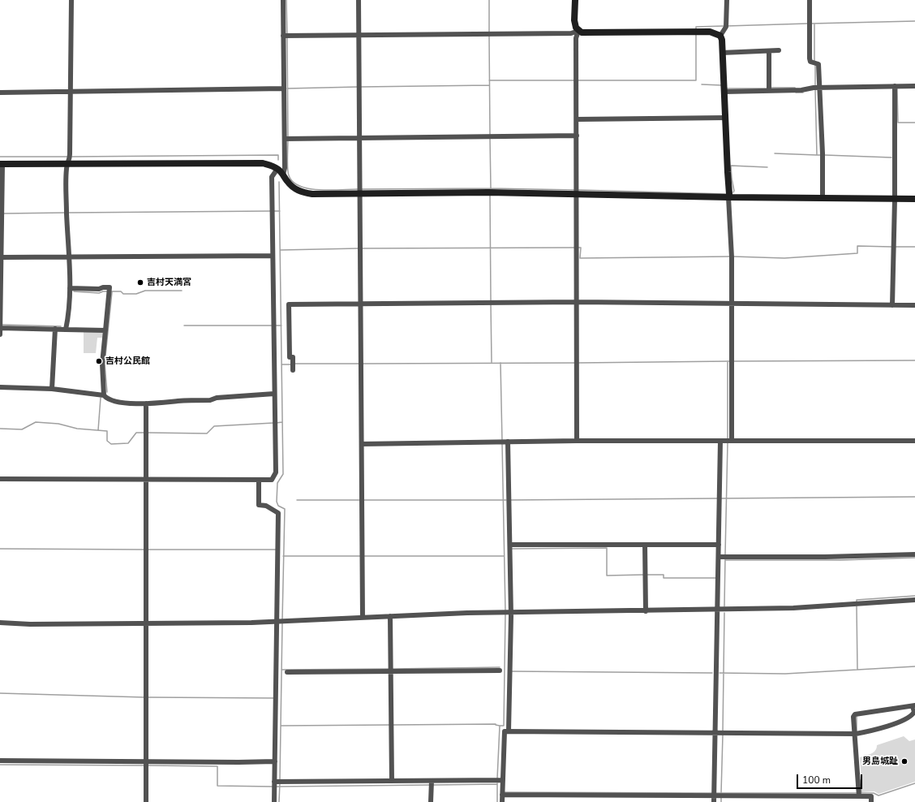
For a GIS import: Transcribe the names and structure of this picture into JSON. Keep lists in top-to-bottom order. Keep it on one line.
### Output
{"places":["吉村天満宮","吉村公民館","男島城趾"],"scale_bar":"100 m"}
